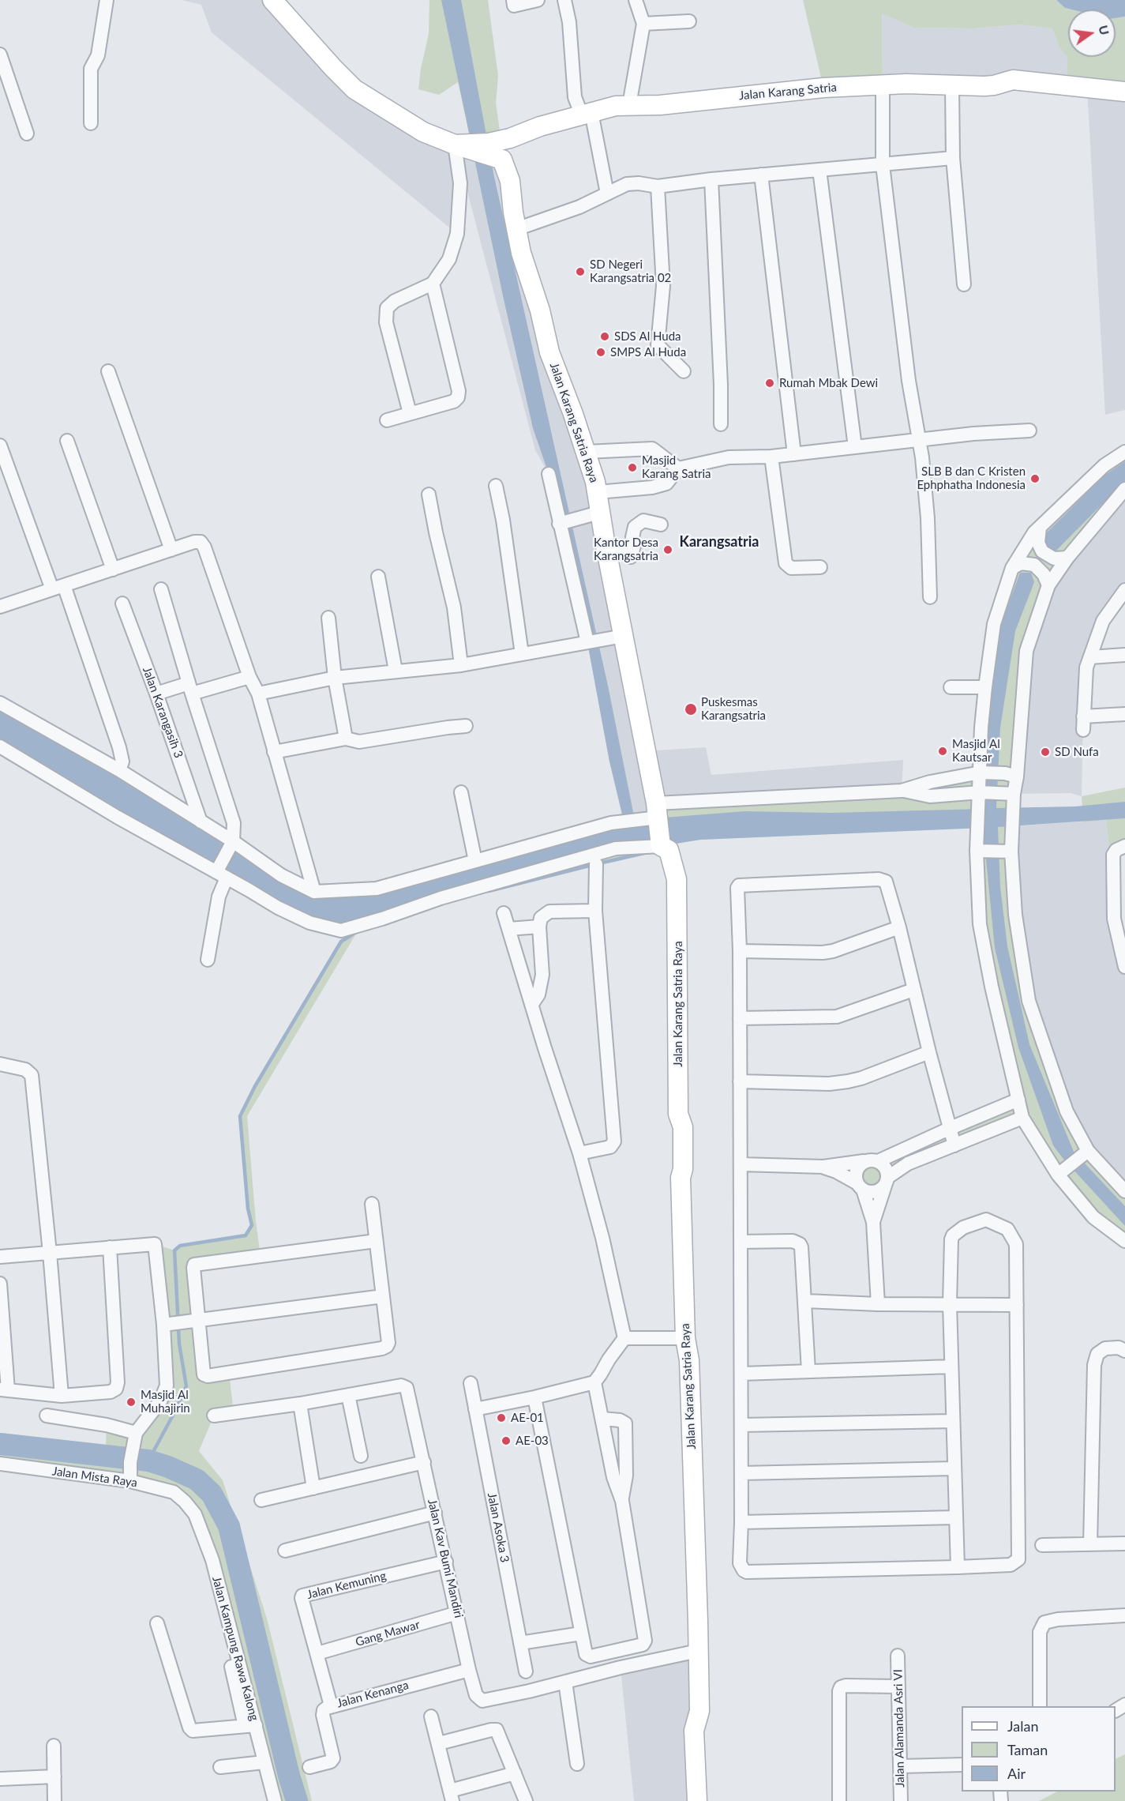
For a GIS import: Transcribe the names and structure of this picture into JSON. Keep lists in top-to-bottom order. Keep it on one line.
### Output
{"streets":{"street":["Jalan Karang Satria","Jalan Karang Satria Raya","Jalan Karangasih 3","Jalan Mista Raya","Jalan Asoka 3","Jalan Kav Bumi Mandiri","Jalan Kemuning","Gang Mawar","Jalan Kampung Rawa Kalong","Jalan Kenanga","Jalan Alamanda Asri VI"]},"crossings":[["Jalan Karang Satria Raya","Jalan Kav Bumi Mandiri"],["Jalan Mista Raya","Jalan Kampung Rawa Kalong"],["Jalan Kav Bumi Mandiri","Jalan Kemuning"],["Jalan Kav Bumi Mandiri","Gang Mawar"],["Jalan Kav Bumi Mandiri","Jalan Kenanga"],["Jalan Kemuning","Gang Mawar"],["Jalan Kemuning","Jalan Kenanga"]],"districts":["Karangsatria"],"places":["SD Negeri Karangsatria 02","SDS Al Huda","SMPS Al Huda","Rumah Mbak Dewi","Masjid Karang Satria","SLB B dan C Kristen Ephphatha Indonesia","Kantor Desa Karangsatria","Puskesmas Karangsatria","Masjid Al Kautsar","SD Nufa","Masjid Al Muhajirin","AE-01","AE-03"],"legend":["Jalan","Taman","Air"],"north":"right"}
